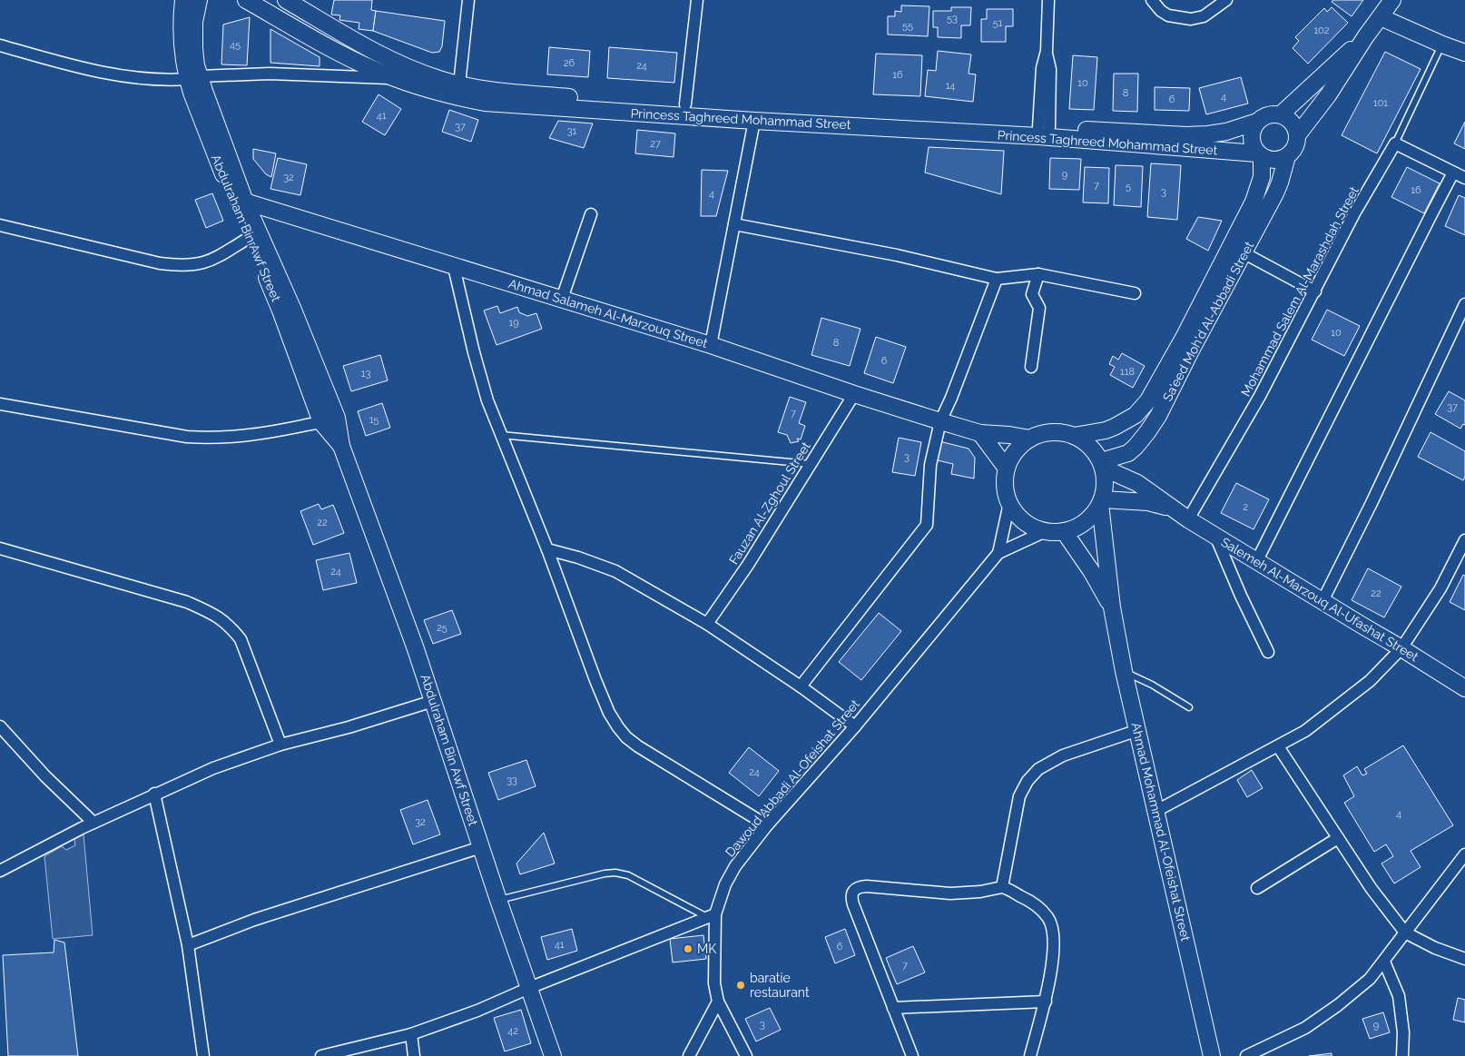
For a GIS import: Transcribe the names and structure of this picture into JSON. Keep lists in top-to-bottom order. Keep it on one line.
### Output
{"streets":{"street":["Princess Taghreed Mohammad Street","Abdulraham Bin Awf Street","Mohammad Salem Al-Marashdah Street","Ahmad Salameh Al-Marzouq Street","Sa'eed Moh'd Al-Abbadi Street","Fauzan Al-Zghoul Street","Salemeh Al-Marzouq Al-Ufashat Street","Dawoud Abbadi Al-Ofeishat Street","Ahmad Mohammad Al-Ofeishat Street"]},"crossings":[["Princess Taghreed Mohammad Street","Sa'eed Moh'd Al-Abbadi Street"],["Abdulraham Bin Awf Street","Ahmad Salameh Al-Marzouq Street"],["Mohammad Salem Al-Marashdah Street","Salemeh Al-Marzouq Al-Ufashat Street"],["Ahmad Salameh Al-Marzouq Street","Sa'eed Moh'd Al-Abbadi Street"],["Ahmad Salameh Al-Marzouq Street","Fauzan Al-Zghoul Street"],["Ahmad Salameh Al-Marzouq Street","Salemeh Al-Marzouq Al-Ufashat Street"],["Ahmad Salameh Al-Marzouq Street","Dawoud Abbadi Al-Ofeishat Street"],["Ahmad Salameh Al-Marzouq Street","Ahmad Mohammad Al-Ofeishat Street"],["Sa'eed Moh'd Al-Abbadi Street","Salemeh Al-Marzouq Al-Ufashat Street"],["Sa'eed Moh'd Al-Abbadi Street","Dawoud Abbadi Al-Ofeishat Street"],["Sa'eed Moh'd Al-Abbadi Street","Ahmad Mohammad Al-Ofeishat Street"],["Salemeh Al-Marzouq Al-Ufashat Street","Dawoud Abbadi Al-Ofeishat Street"],["Salemeh Al-Marzouq Al-Ufashat Street","Ahmad Mohammad Al-Ofeishat Street"],["Dawoud Abbadi Al-Ofeishat Street","Ahmad Mohammad Al-Ofeishat Street"]],"places":["MK","baratie restaurant"],"house_numbers":["53","51","55","102","45","26","24","16","10","14","8","4","6","101","41","37","31","27","9","32","7","5","16","3","4","19","10","8","6","118","13","37","7","15","3","2","22","24","22","25","24","33","4","32","41","6","7","3","9","42"]}
